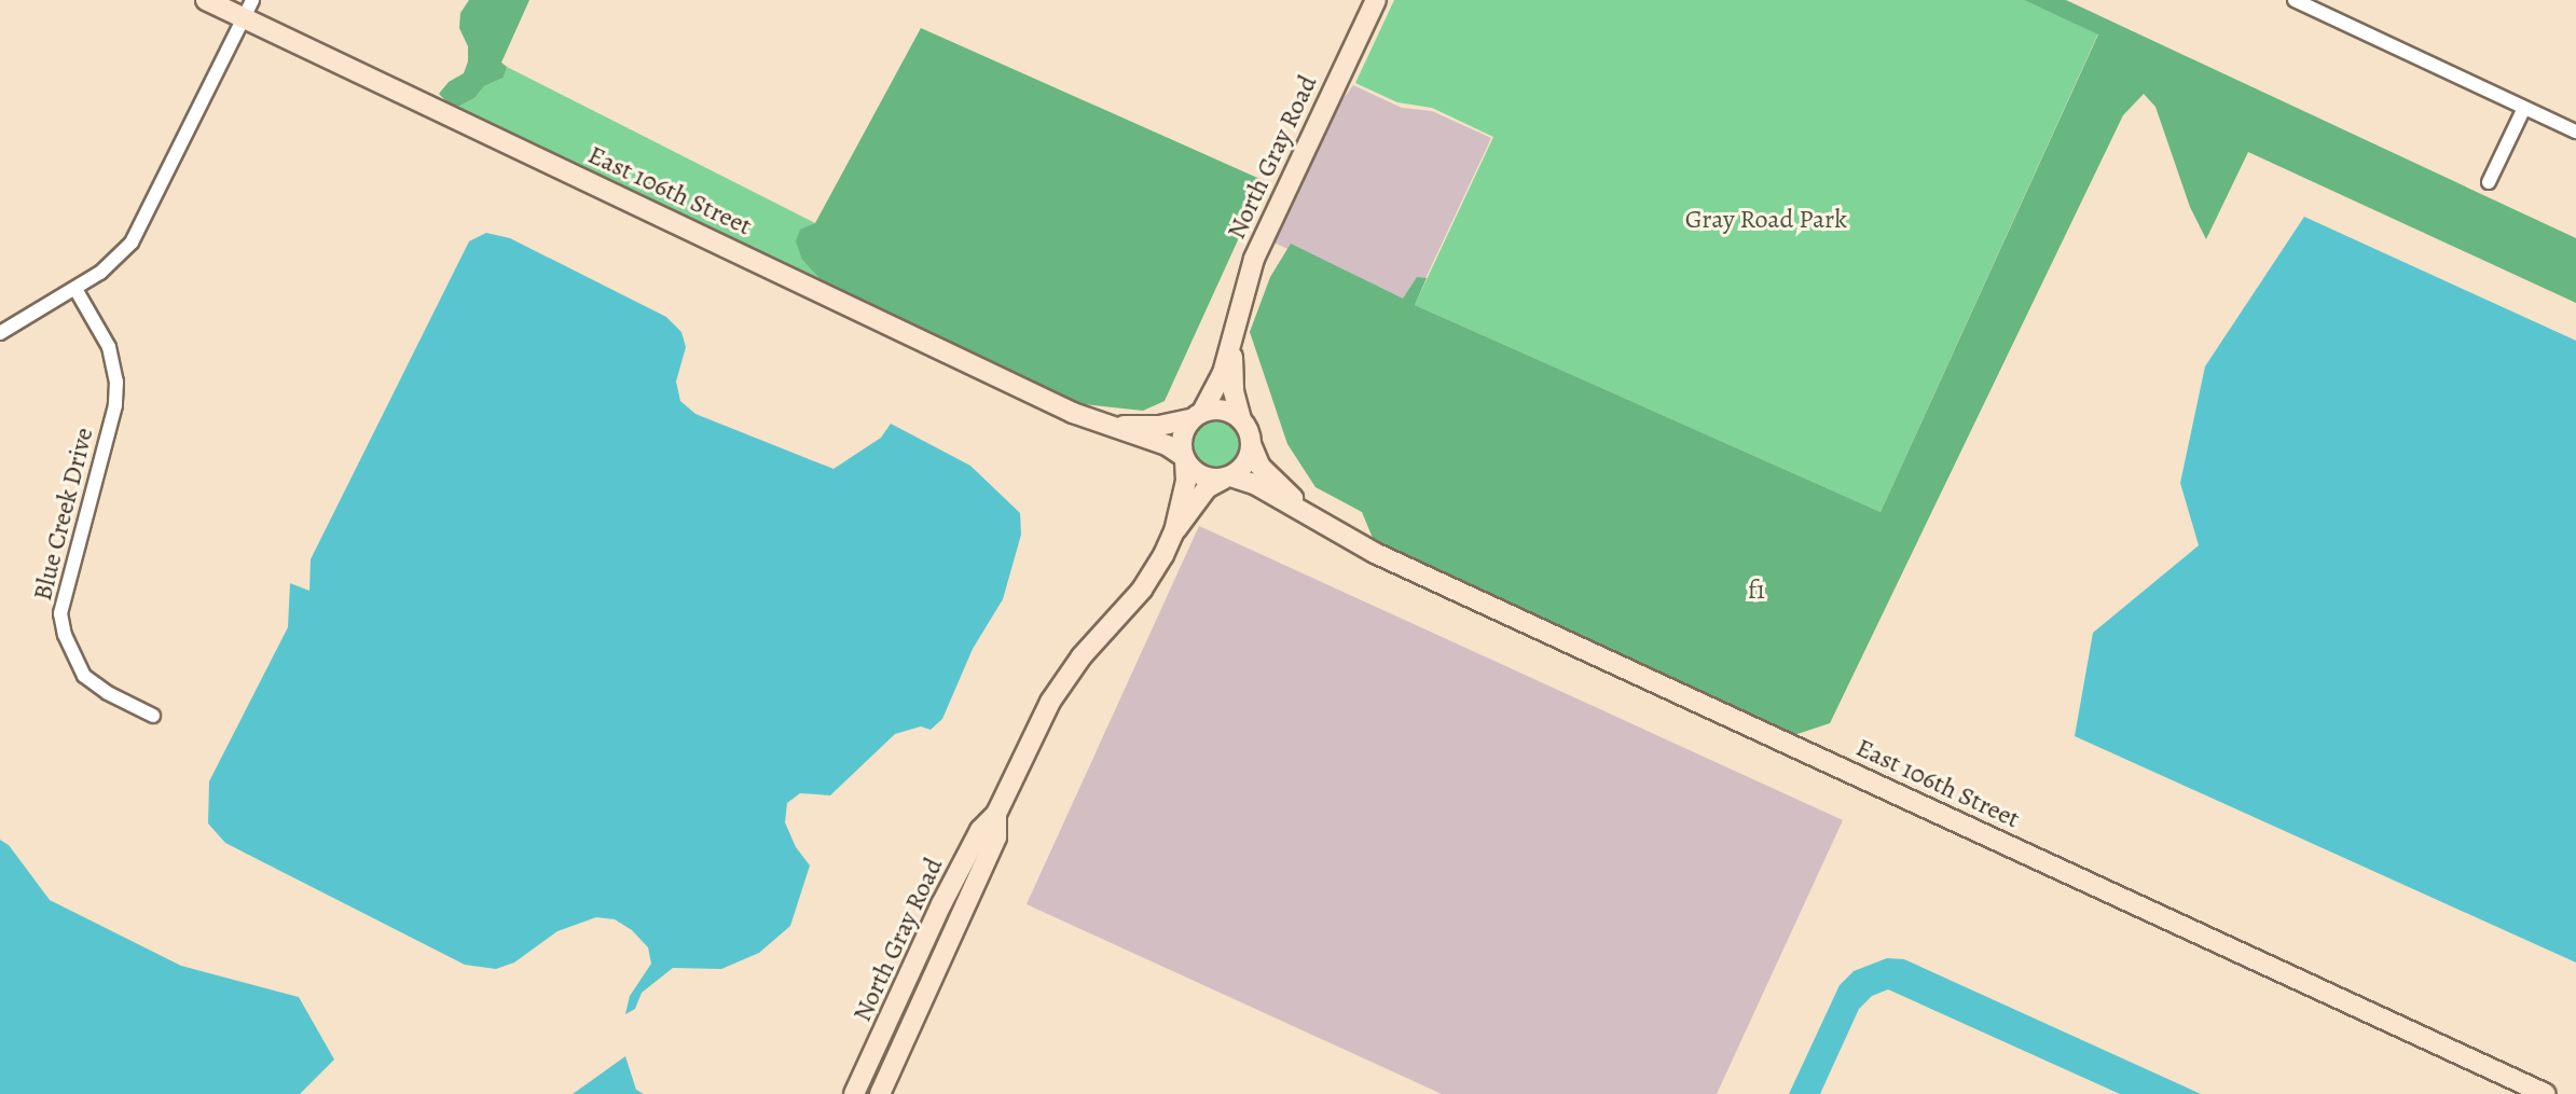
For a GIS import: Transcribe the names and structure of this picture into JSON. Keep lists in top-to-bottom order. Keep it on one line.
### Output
{"streets":{"street":["North Gray Road","East 106th Street","Blue Creek Drive"]},"crossings":[["North Gray Road","East 106th Street"]],"parks":["Gray Road Park","f1"]}
